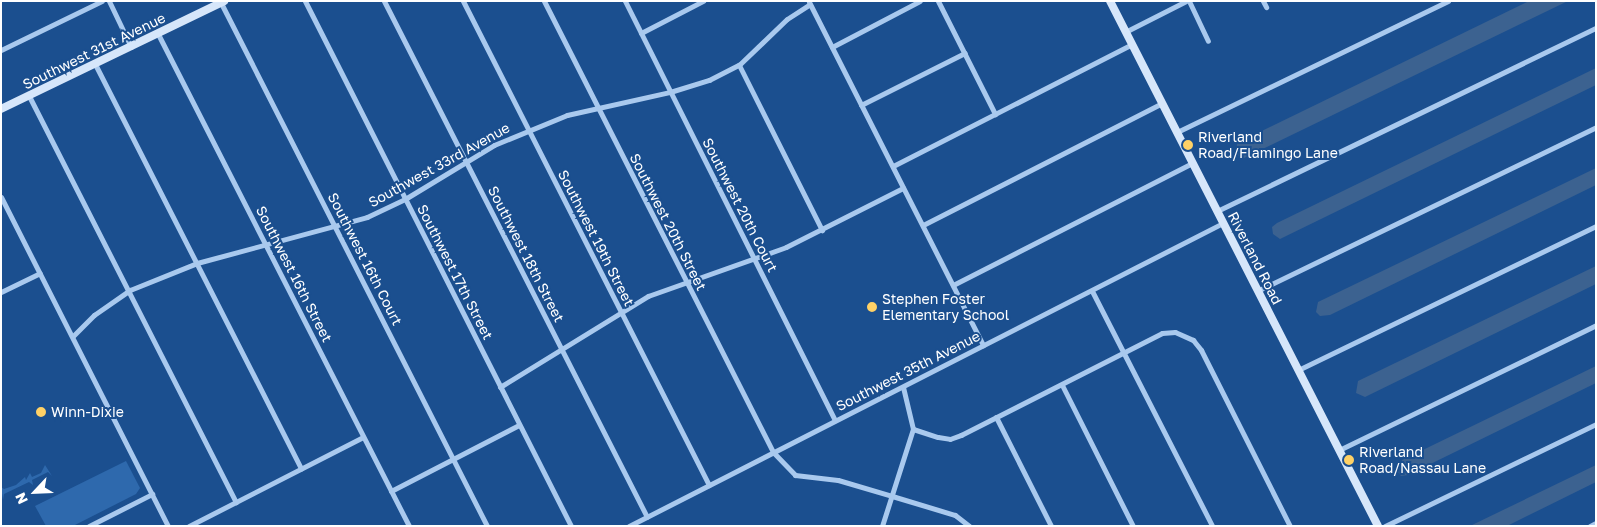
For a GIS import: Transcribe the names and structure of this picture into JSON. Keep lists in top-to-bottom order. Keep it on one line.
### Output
{"streets":{"street":["Southwest 31st Avenue","Southwest 33rd Avenue","Southwest 20th Court","Southwest 20th Street","Southwest 19th Street","Southwest 18th Street","Riverland Road","Southwest 16th Court","Southwest 17th Street","Southwest 16th Street","Southwest 35th Avenue"]},"crossings":[["Southwest 31st Avenue","Southwest 16th Court"],["Southwest 31st Avenue","Southwest 16th Street"],["Southwest 33rd Avenue","Southwest 20th Court"],["Southwest 33rd Avenue","Southwest 20th Street"],["Southwest 33rd Avenue","Southwest 19th Street"],["Southwest 33rd Avenue","Southwest 18th Street"],["Southwest 33rd Avenue","Southwest 16th Court"],["Southwest 33rd Avenue","Southwest 17th Street"],["Southwest 33rd Avenue","Southwest 16th Street"],["Southwest 20th Court","Southwest 35th Avenue"],["Southwest 20th Street","Southwest 35th Avenue"],["Southwest 19th Street","Southwest 35th Avenue"],["Southwest 18th Street","Southwest 35th Avenue"],["Riverland Road","Southwest 35th Avenue"]],"places":["Riverland Road/Flamingo Lane","Stephen Foster Elementary School","Winn-Dixie","Riverland Road/Nassau Lane"],"north":"bottom left"}
